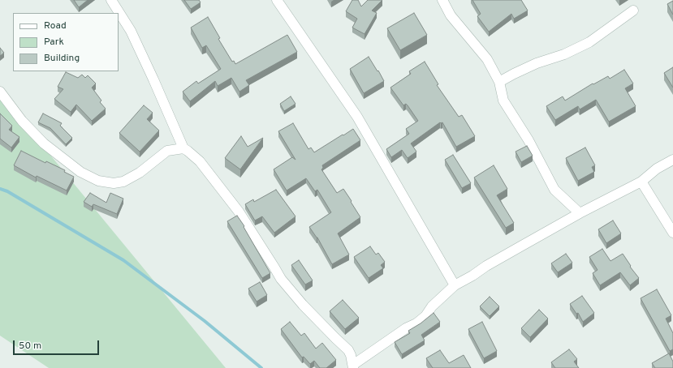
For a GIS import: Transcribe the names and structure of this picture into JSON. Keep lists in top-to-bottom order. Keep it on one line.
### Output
{"legend":["Road","Park","Building"],"scale_bar":"50 m"}
